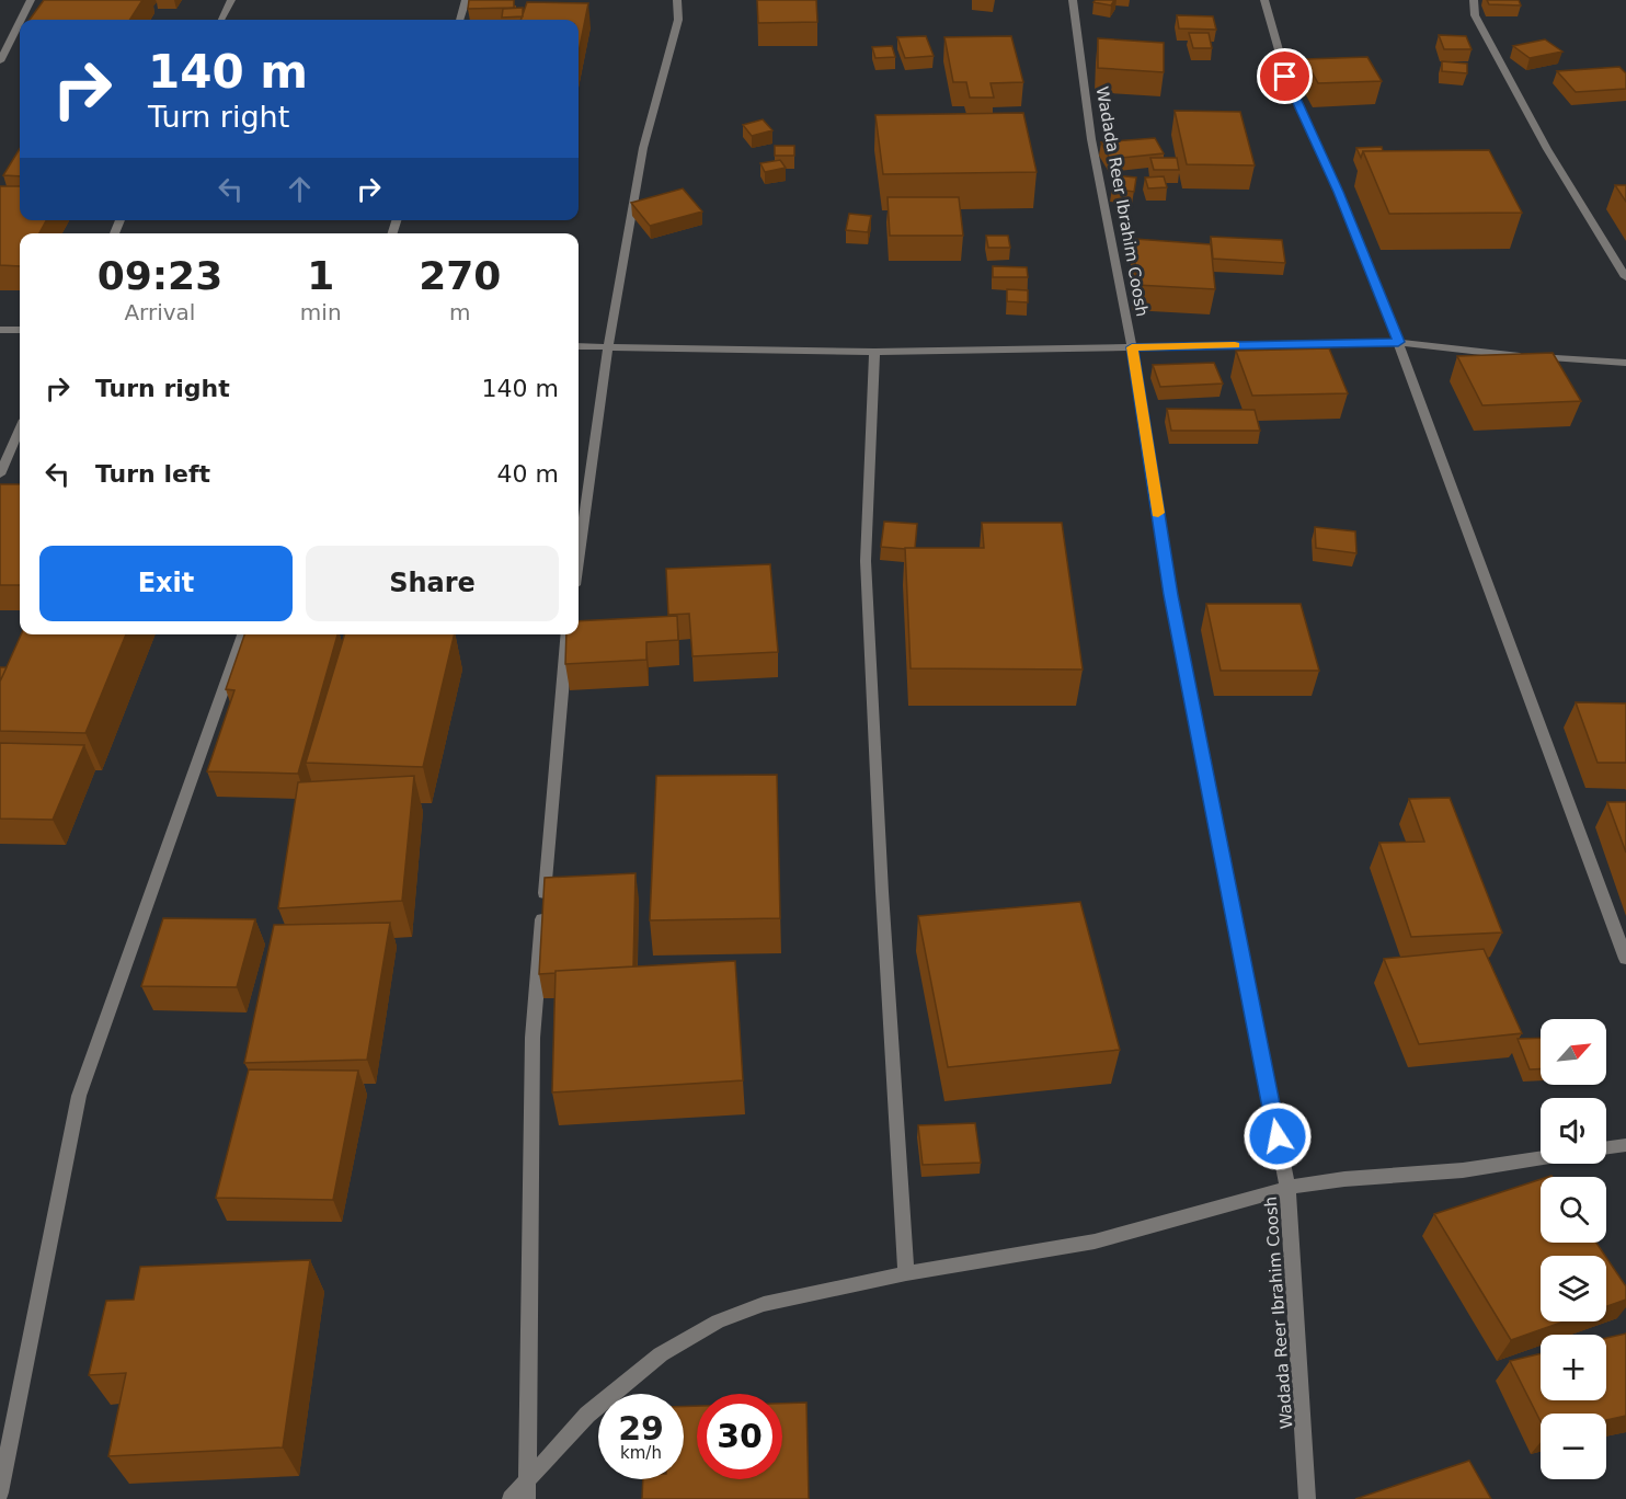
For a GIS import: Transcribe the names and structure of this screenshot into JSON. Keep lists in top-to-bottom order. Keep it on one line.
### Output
{"streets":{"street":["Wadada Reer Ibrahim Coosh"]},"north":"top right","page":{"turn":["140 m","Turn right"],"eta":["09:23","Arrival","1","min","270","m"],"list":[{"name":"Turn right","value":"140 m"},{"name":"Turn left","value":"40 m"}],"buttons":["Exit","Share"],"map_buttons":["+","−"],"speed":"29 km/h","limit":"30"}}
